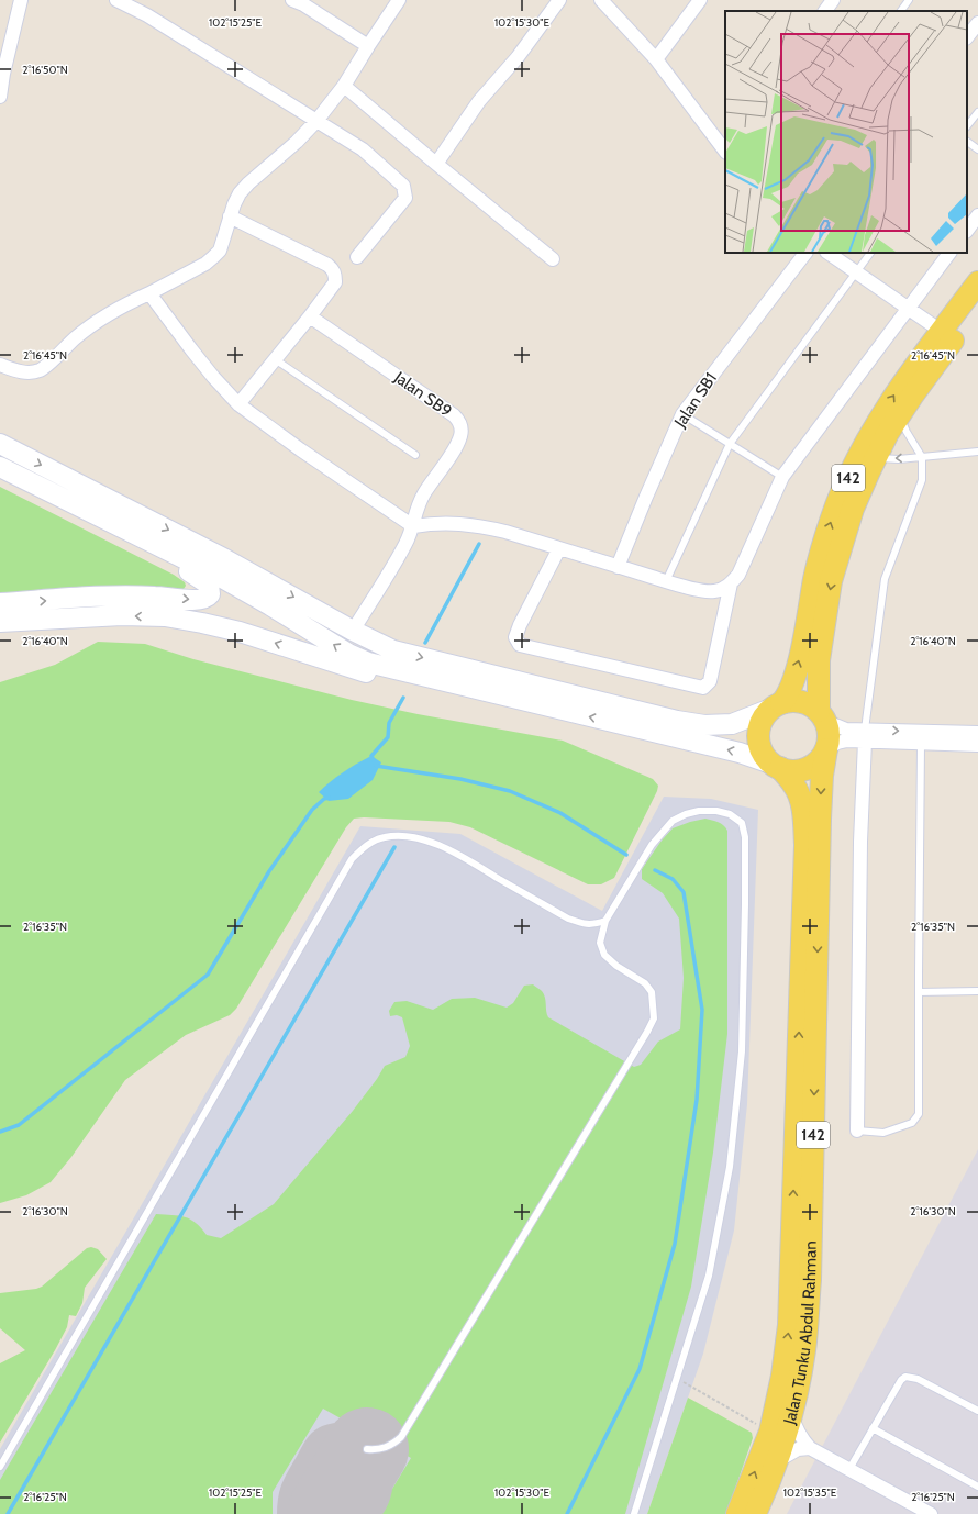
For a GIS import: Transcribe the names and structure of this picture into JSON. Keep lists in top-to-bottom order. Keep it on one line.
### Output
{"streets":{"main road":["142","Jalan Tunku Abdul Rahman"],"street":["Jalan SB9","Jalan SB1"]},"crossings":[["142","Jalan Tunku Abdul Rahman"]],"coordinates":["102°15'25\"E","102°15'30\"E","2°16'50\"N","2°16'45\"N","2°16'40\"N","2°16'35\"N","2°16'30\"N","102°15'35\"E","2°16'25\"N"]}
